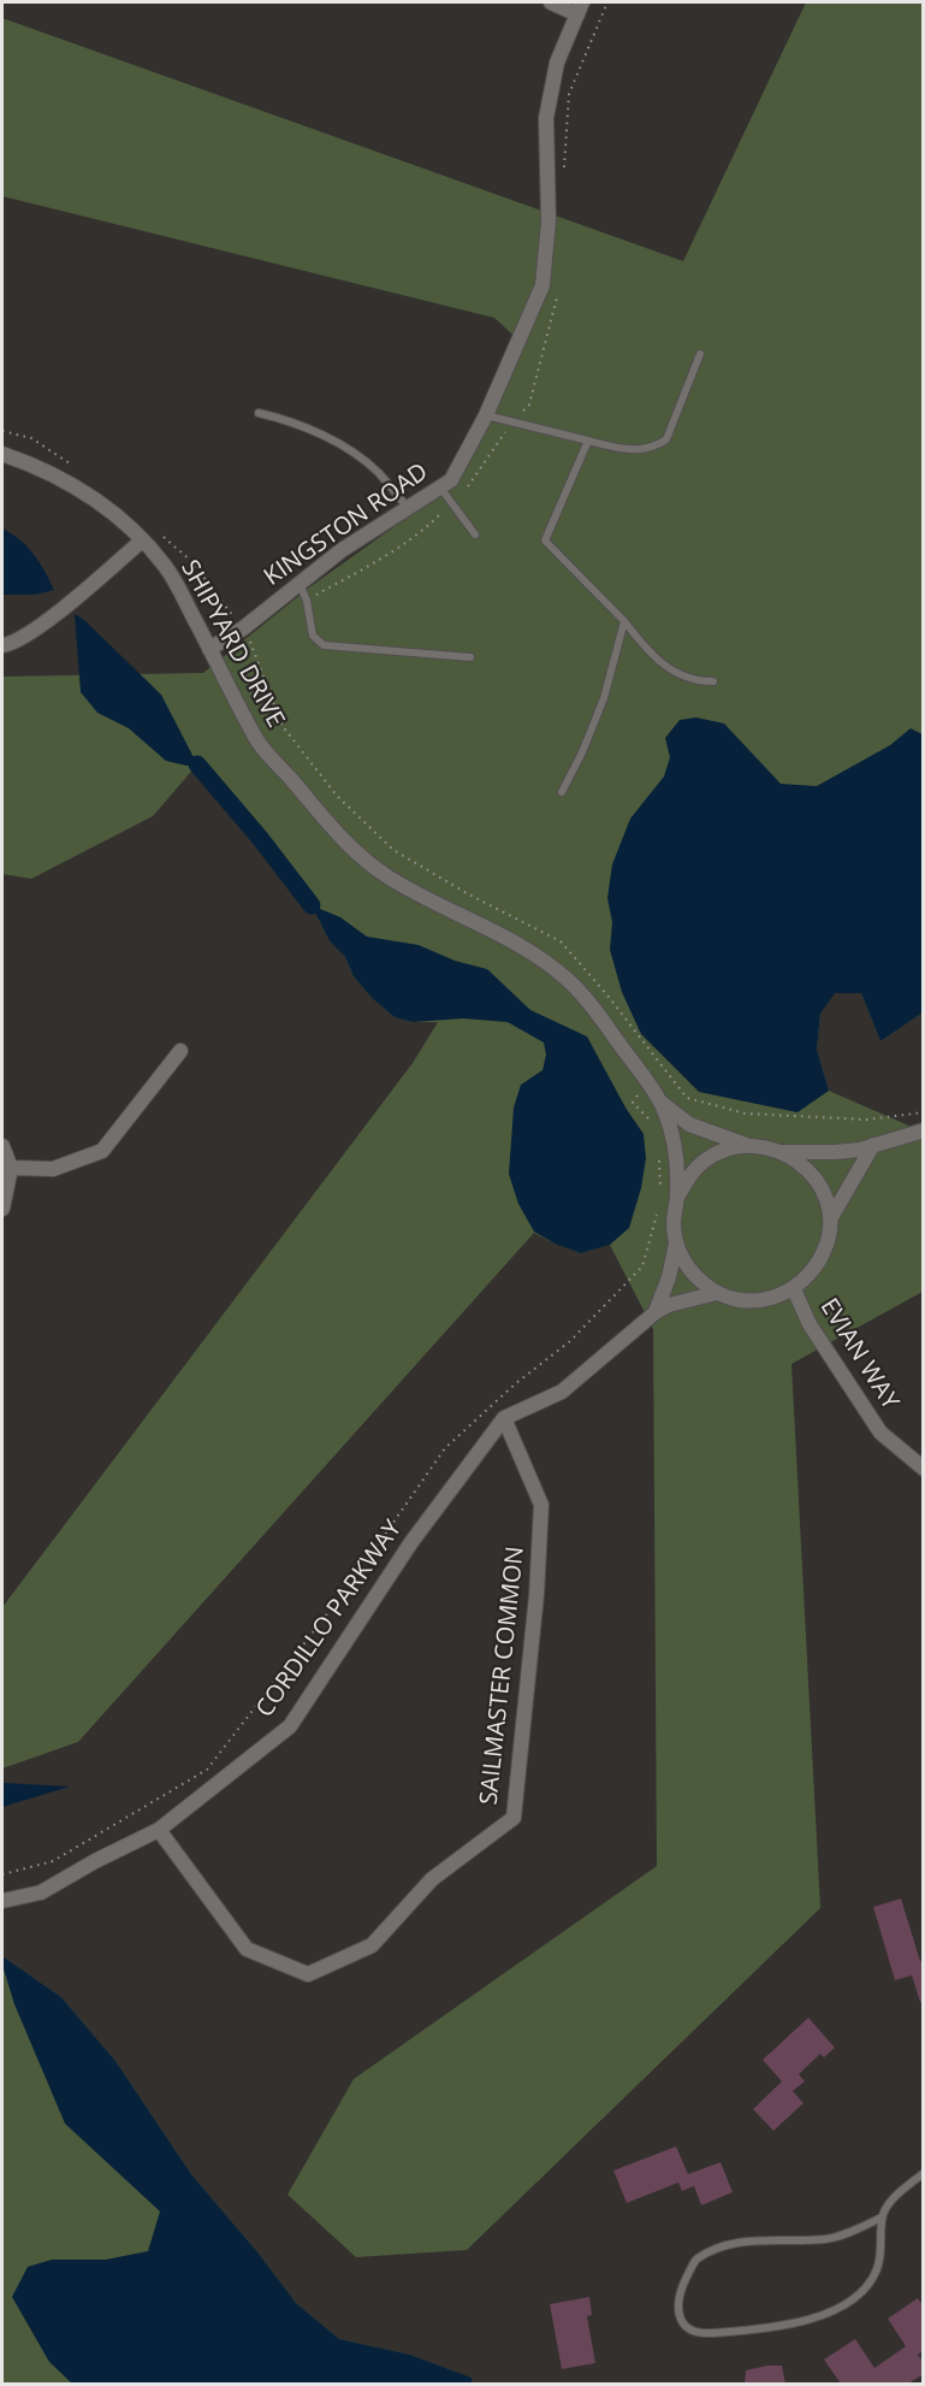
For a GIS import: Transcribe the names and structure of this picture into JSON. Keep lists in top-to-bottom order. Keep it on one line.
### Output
{"streets":{"street":["KINGSTON ROAD","SHIPYARD DRIVE","EVIAN WAY","CORDILLO PARKWAY","SAILMASTER COMMON"]},"crossings":[["KINGSTON ROAD","SHIPYARD DRIVE"],["SHIPYARD DRIVE","EVIAN WAY"],["SHIPYARD DRIVE","CORDILLO PARKWAY"],["EVIAN WAY","CORDILLO PARKWAY"],["CORDILLO PARKWAY","SAILMASTER COMMON"]]}
